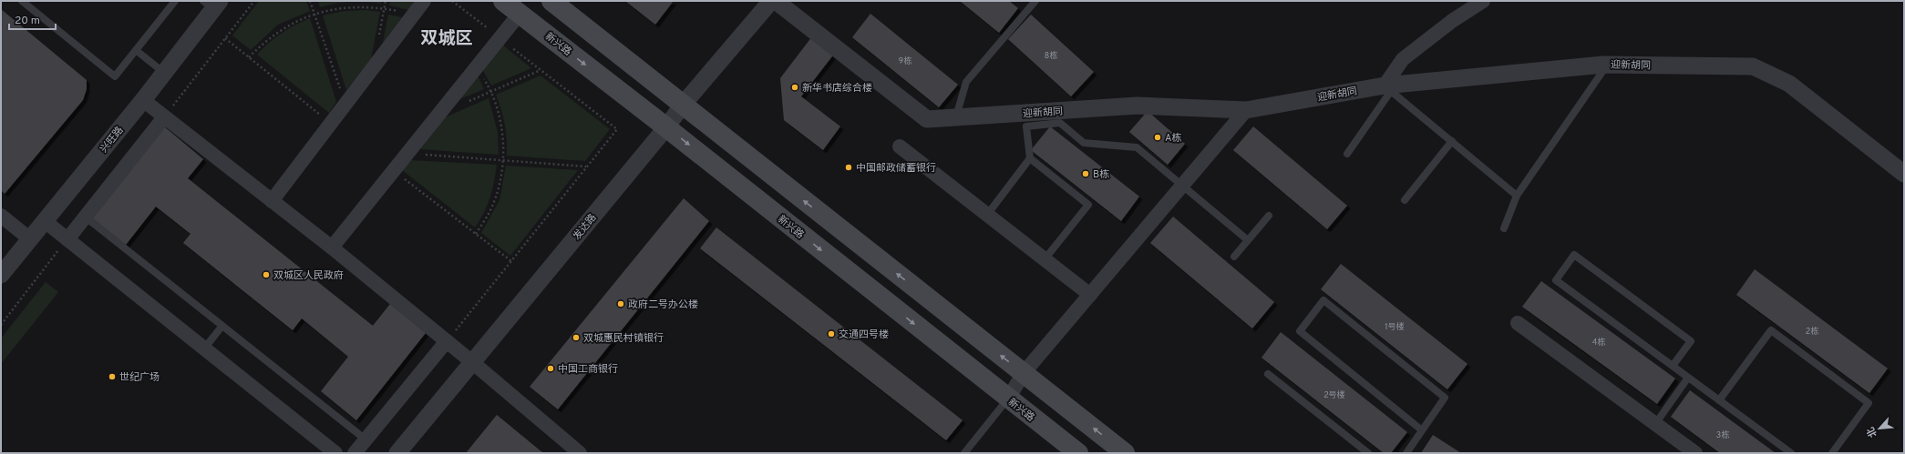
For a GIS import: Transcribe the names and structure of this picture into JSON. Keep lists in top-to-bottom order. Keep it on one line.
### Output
{"streets":{"main road":["新兴路"],"street":["迎新胡同","兴旺路","发达路"]},"crossings":[["新兴路","发达路"]],"districts":["双城区"],"places":["新华书店综合楼","A栋","中国邮政储蓄银行","B栋","双城区人民政府","政府二号办公楼","交通四号楼","双城惠民村镇银行","中国工商银行","世纪广场"],"house_numbers":["8栋","9栋","1号楼","2栋","4栋","2号楼","3栋"],"scale_bar":"20 m","north":"bottom left"}
